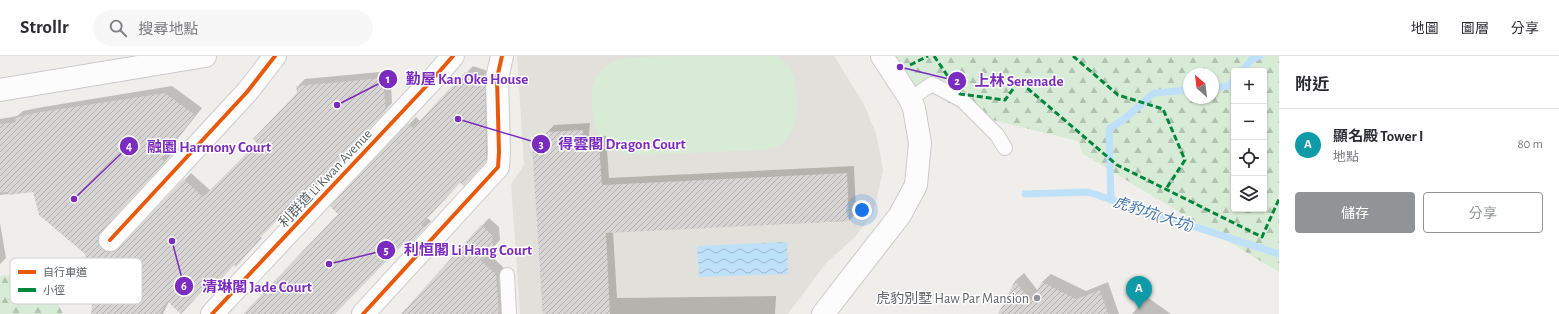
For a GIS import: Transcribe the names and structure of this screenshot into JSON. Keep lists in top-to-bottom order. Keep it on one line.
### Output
{"streets":{"street":["利群道 Li Kwan Avenue"]},"water":["虎豹坑(大坑)"],"places":["上林 Serenade","勤屋 Kan Oke House","得雲閣 Dragon Court","融園 Harmony Court","清琳閣 Jade Court","利恒閣 Li Hang Court","虎豹別墅 Haw Par Mansion"],"legend":["自行車道","小徑"],"north":"top left","page":{"header":"Strollr","search":"搜尋地點","nav":["地圖","圖層","分享"],"heading":"附近","map_buttons":["+","−"],"list":[{"mark":"A","name":"顯名殿 Tower I","note":"地點","value":"80 m"}],"buttons":["儲存","分享"],"pins":"A"}}
